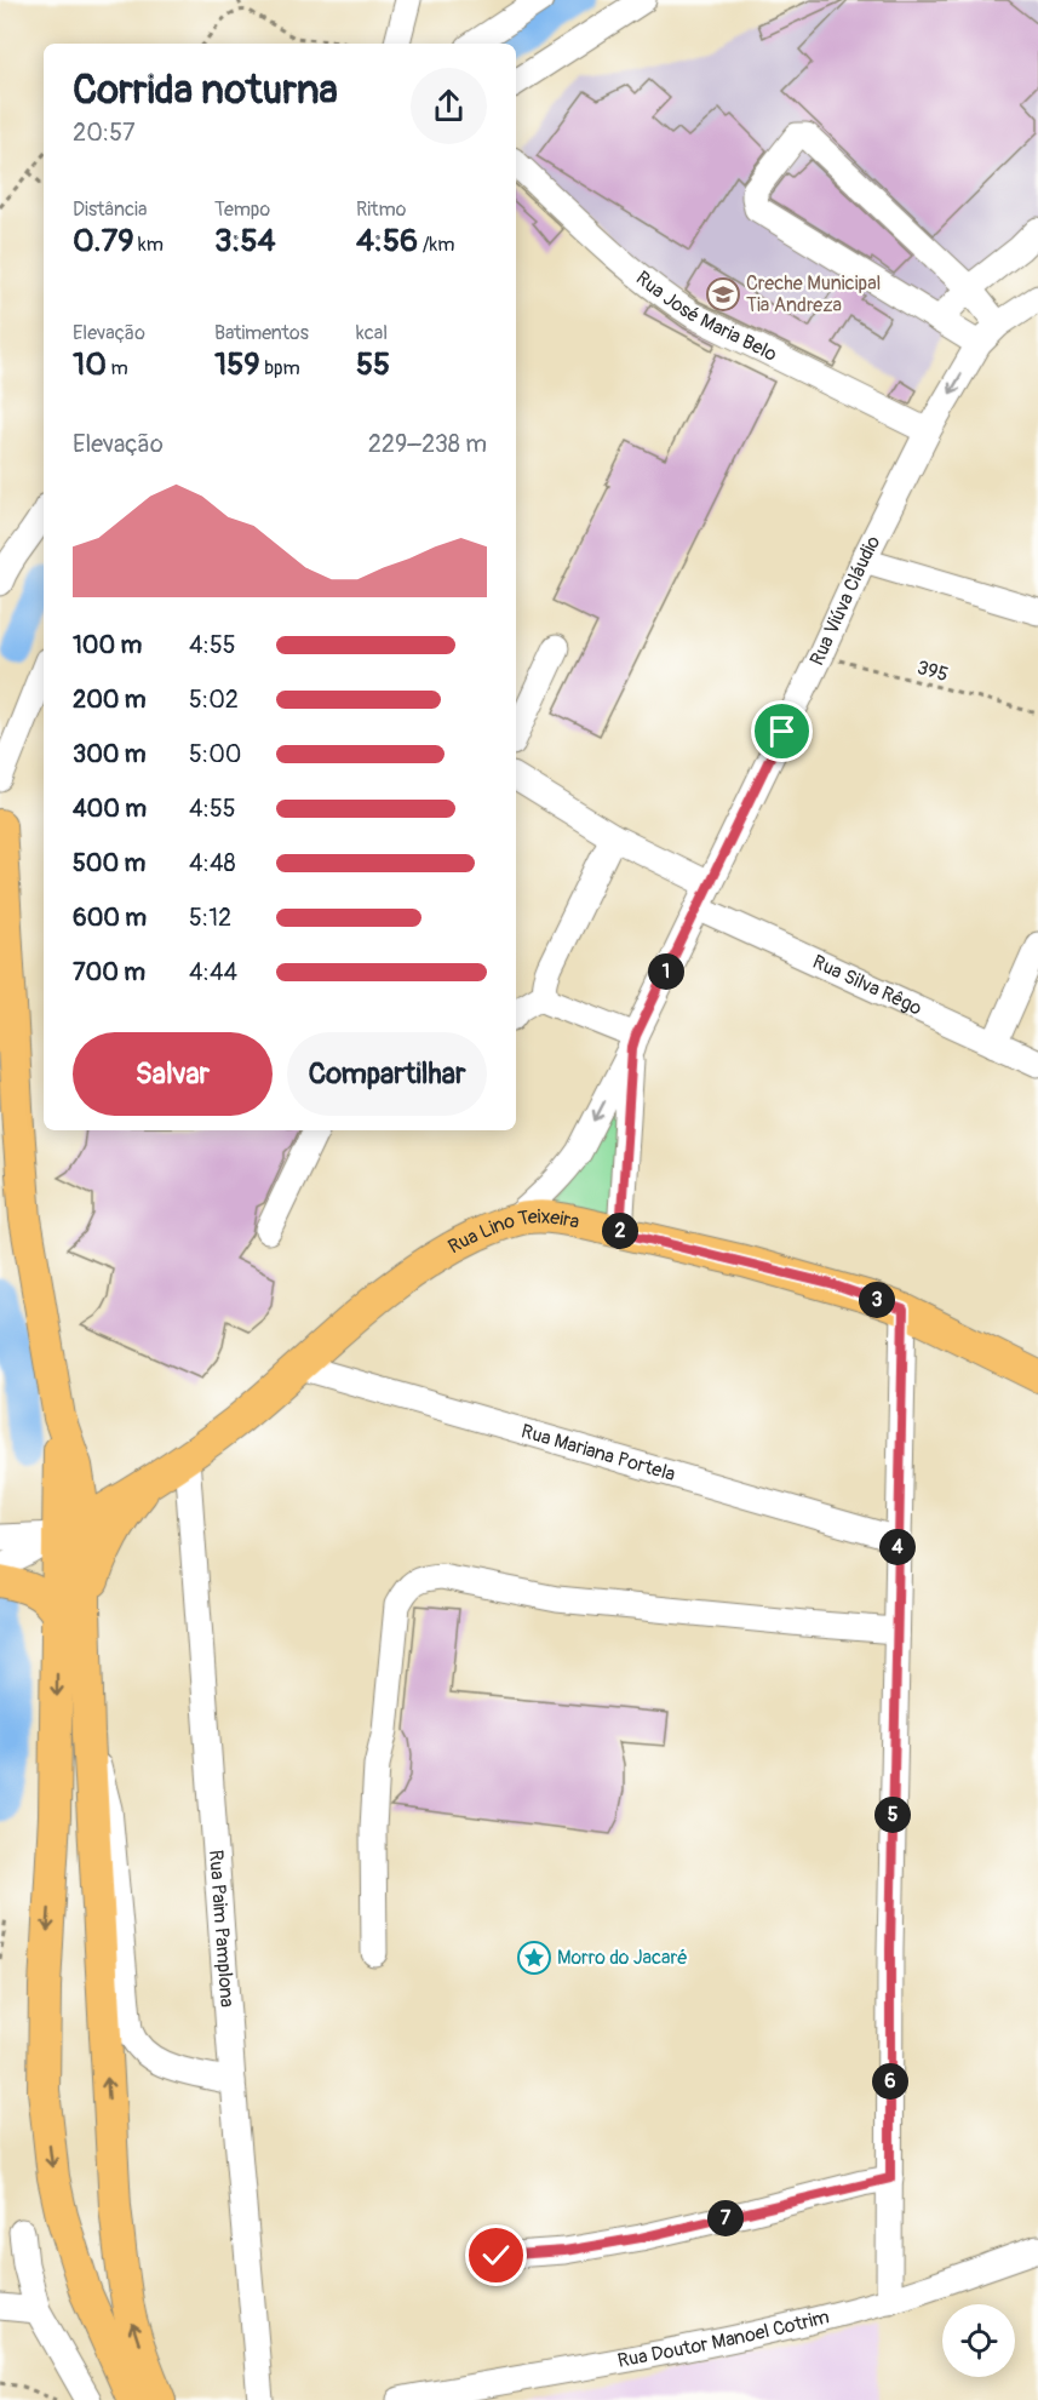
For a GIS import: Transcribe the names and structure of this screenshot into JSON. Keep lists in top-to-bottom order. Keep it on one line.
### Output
{"streets":{"main road":["Rua Lino Teixeira"],"street":["Rua José Maria Belo","Rua Viúva Cláudio","Rua Silva Rêgo","Rua Mariana Portela","Rua Paim Pamplona","Rua Doutor Manoel Cotrim"],"path":["395"]},"crossings":[["Rua José Maria Belo","Rua Viúva Cláudio"],["Rua Viúva Cláudio","395"],["Rua Viúva Cláudio","Rua Silva Rêgo"],["Rua Viúva Cláudio","Rua Lino Teixeira"],["Rua Lino Teixeira","Rua Mariana Portela"],["Rua Lino Teixeira","Rua Paim Pamplona"]],"places":{"school or university":["Creche Municipal Tia Andreza"],"place":["Morro do Jacaré"]},"page":{"heading":["Corrida noturna","20:57"],"stats":[["Distância","0.79 km"],["Tempo","3:54"],["Ritmo","4:56 /km"],["Elevação","10 m"],["Batimentos","159 bpm"],["kcal","55"]],"chart":["Elevação","229–238 m"],"list":[{"name":"100 m","note":"4:55"},{"name":"200 m","note":"5:02"},{"name":"300 m","note":"5:00"},{"name":"400 m","note":"4:55"},{"name":"500 m","note":"4:48"},{"name":"600 m","note":"5:12"},{"name":"700 m","note":"4:44"}],"pins":["1","2","3","4","5","6","7"],"buttons":["Salvar","Compartilhar"]}}
